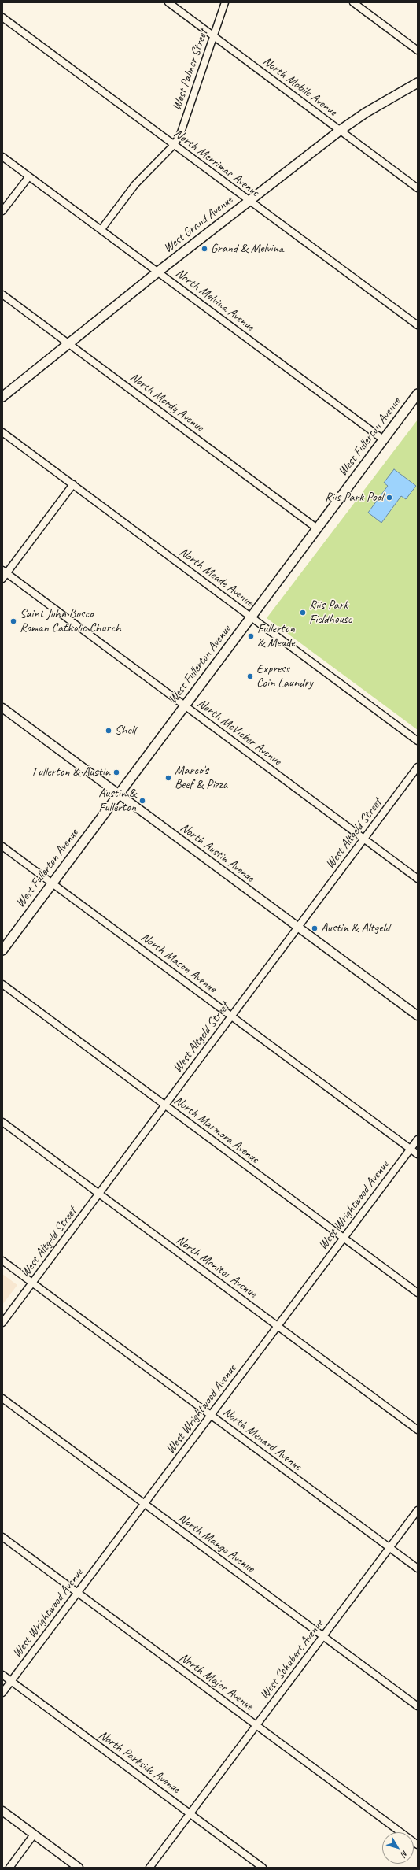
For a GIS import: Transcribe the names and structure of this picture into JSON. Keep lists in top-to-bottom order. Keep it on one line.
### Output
{"streets":{"main road":["West Grand Avenue","West Fullerton Avenue"],"street":["West Palmer Street","North Mobile Avenue","North Merrimac Avenue","North Melvina Avenue","North Moody Avenue","North Meade Avenue","North McVicker Avenue","West Altgeld Street","North Austin Avenue","North Mason Avenue","North Marmora Avenue","West Wrightwood Avenue","North Monitor Avenue","North Menard Avenue","North Mango Avenue","West Schubert Avenue","North Major Avenue","North Parkside Avenue"]},"crossings":[["West Palmer Street","North Mobile Avenue"],["West Palmer Street","North Merrimac Avenue"],["West Palmer Street","North Melvina Avenue"],["North Mobile Avenue","West Grand Avenue"],["North Merrimac Avenue","West Grand Avenue"],["West Grand Avenue","North Melvina Avenue"],["West Grand Avenue","North Moody Avenue"],["North Melvina Avenue","West Fullerton Avenue"],["North Moody Avenue","West Fullerton Avenue"],["West Fullerton Avenue","North Meade Avenue"],["West Fullerton Avenue","North McVicker Avenue"],["West Fullerton Avenue","North Austin Avenue"],["West Fullerton Avenue","North Mason Avenue"],["North McVicker Avenue","West Altgeld Street"],["West Altgeld Street","North Austin Avenue"],["West Altgeld Street","North Mason Avenue"],["West Altgeld Street","North Marmora Avenue"],["West Altgeld Street","North Monitor Avenue"],["West Altgeld Street","North Menard Avenue"],["North Mason Avenue","West Wrightwood Avenue"],["North Marmora Avenue","West Wrightwood Avenue"],["West Wrightwood Avenue","North Monitor Avenue"],["West Wrightwood Avenue","North Menard Avenue"],["West Wrightwood Avenue","North Mango Avenue"],["West Wrightwood Avenue","North Major Avenue"],["West Wrightwood Avenue","North Parkside Avenue"],["North Menard Avenue","West Schubert Avenue"],["North Mango Avenue","West Schubert Avenue"],["West Schubert Avenue","North Major Avenue"],["West Schubert Avenue","North Parkside Avenue"]],"places":["Grand & Melvina","Riis Park Pool","Riis Park Fieldhouse","Saint John Bosco Roman Catholic Church","Fullerton & Meade","Express Coin Laundry","Shell","Fullerton & Austin","Marco's Beef & Pizza","Austin & Fullerton","Austin & Altgeld"],"north":"bottom right"}
